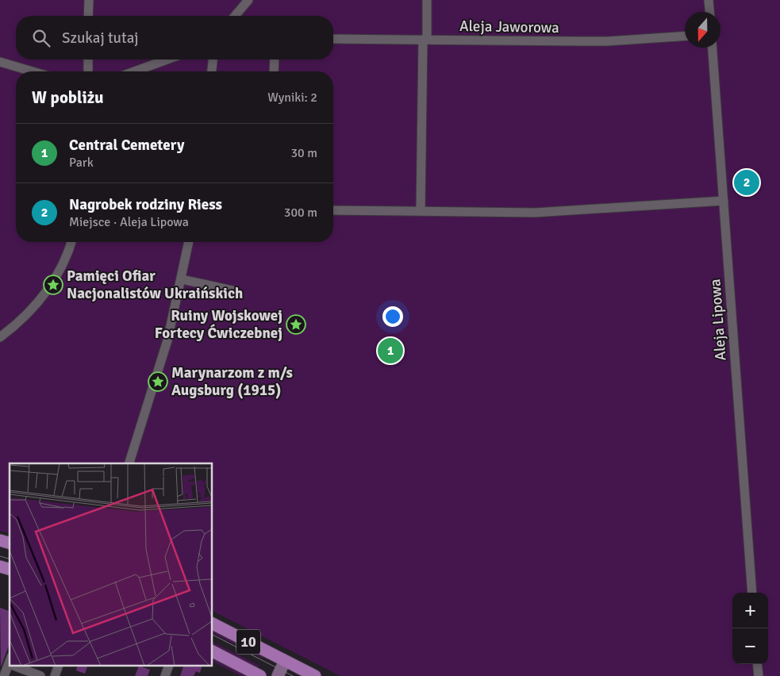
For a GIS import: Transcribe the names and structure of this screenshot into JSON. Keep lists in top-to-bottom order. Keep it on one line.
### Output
{"streets":{"main road":["10"],"street":["Aleja Jaworowa","Aleja Lipowa"]},"places":{"place":["Pamięci Ofiar Nacjonalistów Ukraińskich","Ruiny Wojskowej Fortecy Ćwiczebnej","Marynarzom z m/s Augsburg (1915)"]},"north":"bottom","page":{"search":"Szukaj tutaj","heading":["W pobliżu","Wyniki: 2"],"list":[{"mark":"1","name":"Central Cemetery","note":"Park","value":"30 m"},{"mark":"2","name":"Nagrobek rodziny Riess","note":"Miejsce · Aleja Lipowa","value":"300 m"}],"pins":["2","1"],"map_buttons":["+","−"]}}
